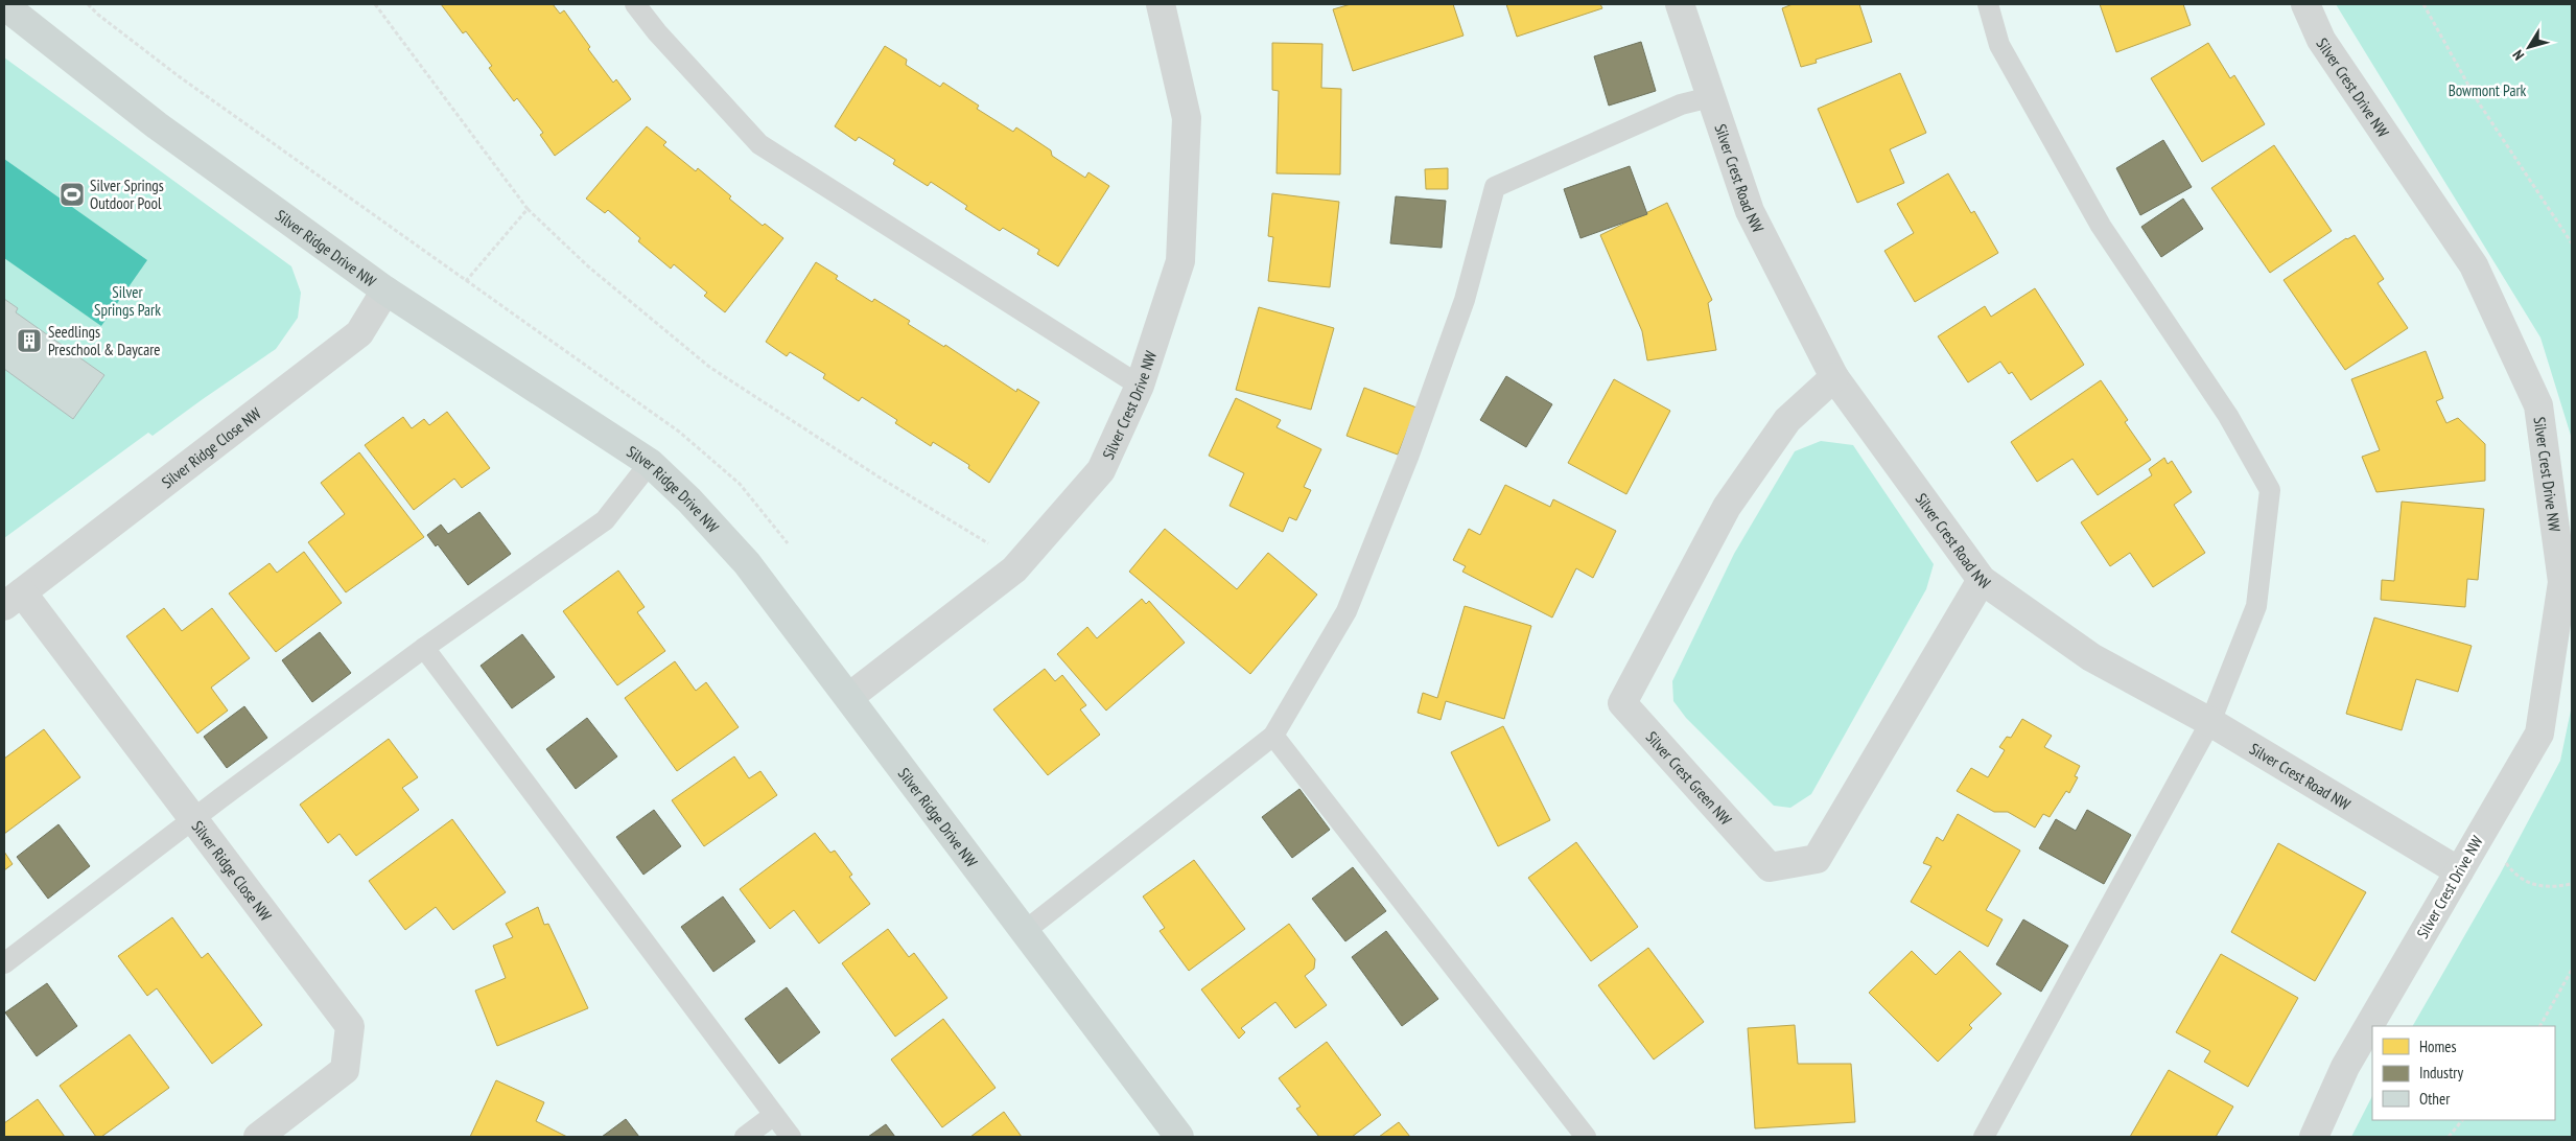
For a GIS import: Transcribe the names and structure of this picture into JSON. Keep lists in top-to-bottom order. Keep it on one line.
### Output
{"streets":{"street":["Silver Crest Drive NW","Silver Crest Road NW","Silver Ridge Drive NW","Silver Ridge Close NW","Silver Crest Green NW"]},"crossings":[["Silver Crest Drive NW","Silver Crest Road NW"],["Silver Crest Drive NW","Silver Ridge Drive NW"],["Silver Crest Road NW","Silver Crest Green NW"],["Silver Ridge Drive NW","Silver Ridge Close NW"]],"parks":["Bowmont Park","Silver Springs Park"],"places":{"sports":["Silver Springs Outdoor Pool"],"building":["Seedlings Preschool & Daycare"]},"legend":["Homes","Industry","Other"],"north":"bottom left"}
